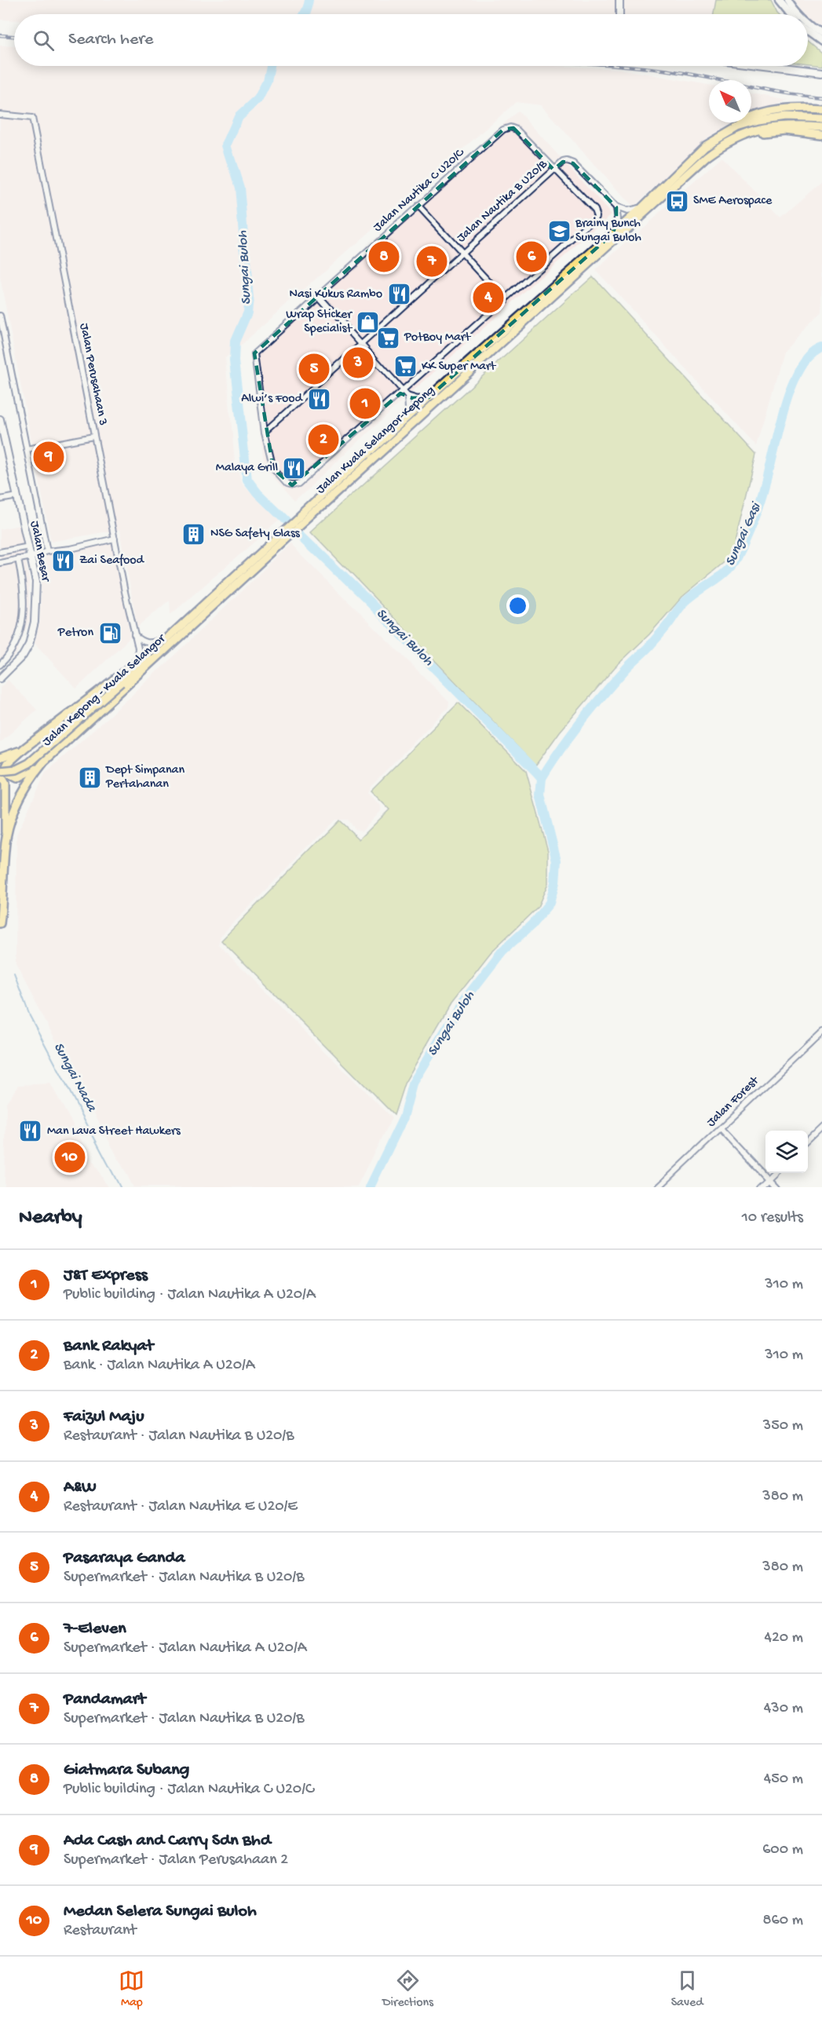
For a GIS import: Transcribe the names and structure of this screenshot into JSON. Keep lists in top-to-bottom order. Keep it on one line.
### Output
{"streets":{"highway":["Jalan Kuala Selangor-Kepong","Jalan Kepong - Kuala Selangor"],"street":["Jalan Nautika C U20/C","Jalan Nautika B U20/B","Jalan Perusahaan 3","Jalan Besar","Jalan Forest"]},"crossings":[["Jalan Nautika C U20/C","Jalan Nautika B U20/B"],["Jalan Perusahaan 3","Jalan Kepong - Kuala Selangor"],["Jalan Kuala Selangor-Kepong","Jalan Kepong - Kuala Selangor"]],"water":["Sungai Buloh","Sungai Gasi","Sungai Nada"],"places":{"bus stop":["SME Aerospace"],"school or university":["Brainy Bunch Sungai Buloh"],"restaurant":["Nasi Kukus Rambo","Alwi’s Food","Malaya Grill","Zai Seafood","Man Lava Street Hawkers"],"shop":["Wrap Sticker Specialist"],"supermarket":["PotBoy Mart","KK Super Mart"],"building":["NSG Safety Glass","Dept Simpanan Pertahanan"],"fuel station":["Petron"]},"north":"top left","page":{"search":"Search here","pins":["6","8","7","4","3","5","1","2","9","10"],"heading":["Nearby","10 results"],"list":[{"mark":"1","name":"J&T Express","note":"Public building · Jalan Nautika A U20/A","value":"310 m"},{"mark":"2","name":"Bank Rakyat","note":"Bank · Jalan Nautika A U20/A","value":"310 m"},{"mark":"3","name":"Faizul Maju","note":"Restaurant · Jalan Nautika B U20/B","value":"350 m"},{"mark":"4","name":"A&W","note":"Restaurant · Jalan Nautika E U20/E","value":"380 m"},{"mark":"5","name":"Pasaraya Ganda","note":"Supermarket · Jalan Nautika B U20/B","value":"380 m"},{"mark":"6","name":"7-Eleven","note":"Supermarket · Jalan Nautika A U20/A","value":"420 m"},{"mark":"7","name":"Pandamart","note":"Supermarket · Jalan Nautika B U20/B","value":"430 m"},{"mark":"8","name":"Giatmara Subang","note":"Public building · Jalan Nautika C U20/C","value":"450 m"},{"mark":"9","name":"Ada Cash and Carry Sdn Bhd","note":"Supermarket · Jalan Perusahaan 2","value":"600 m"},{"mark":"10","name":"Medan Selera Sungai Buloh","note":"Restaurant","value":"860 m"}],"nav":["Map","Directions","Saved"]}}
